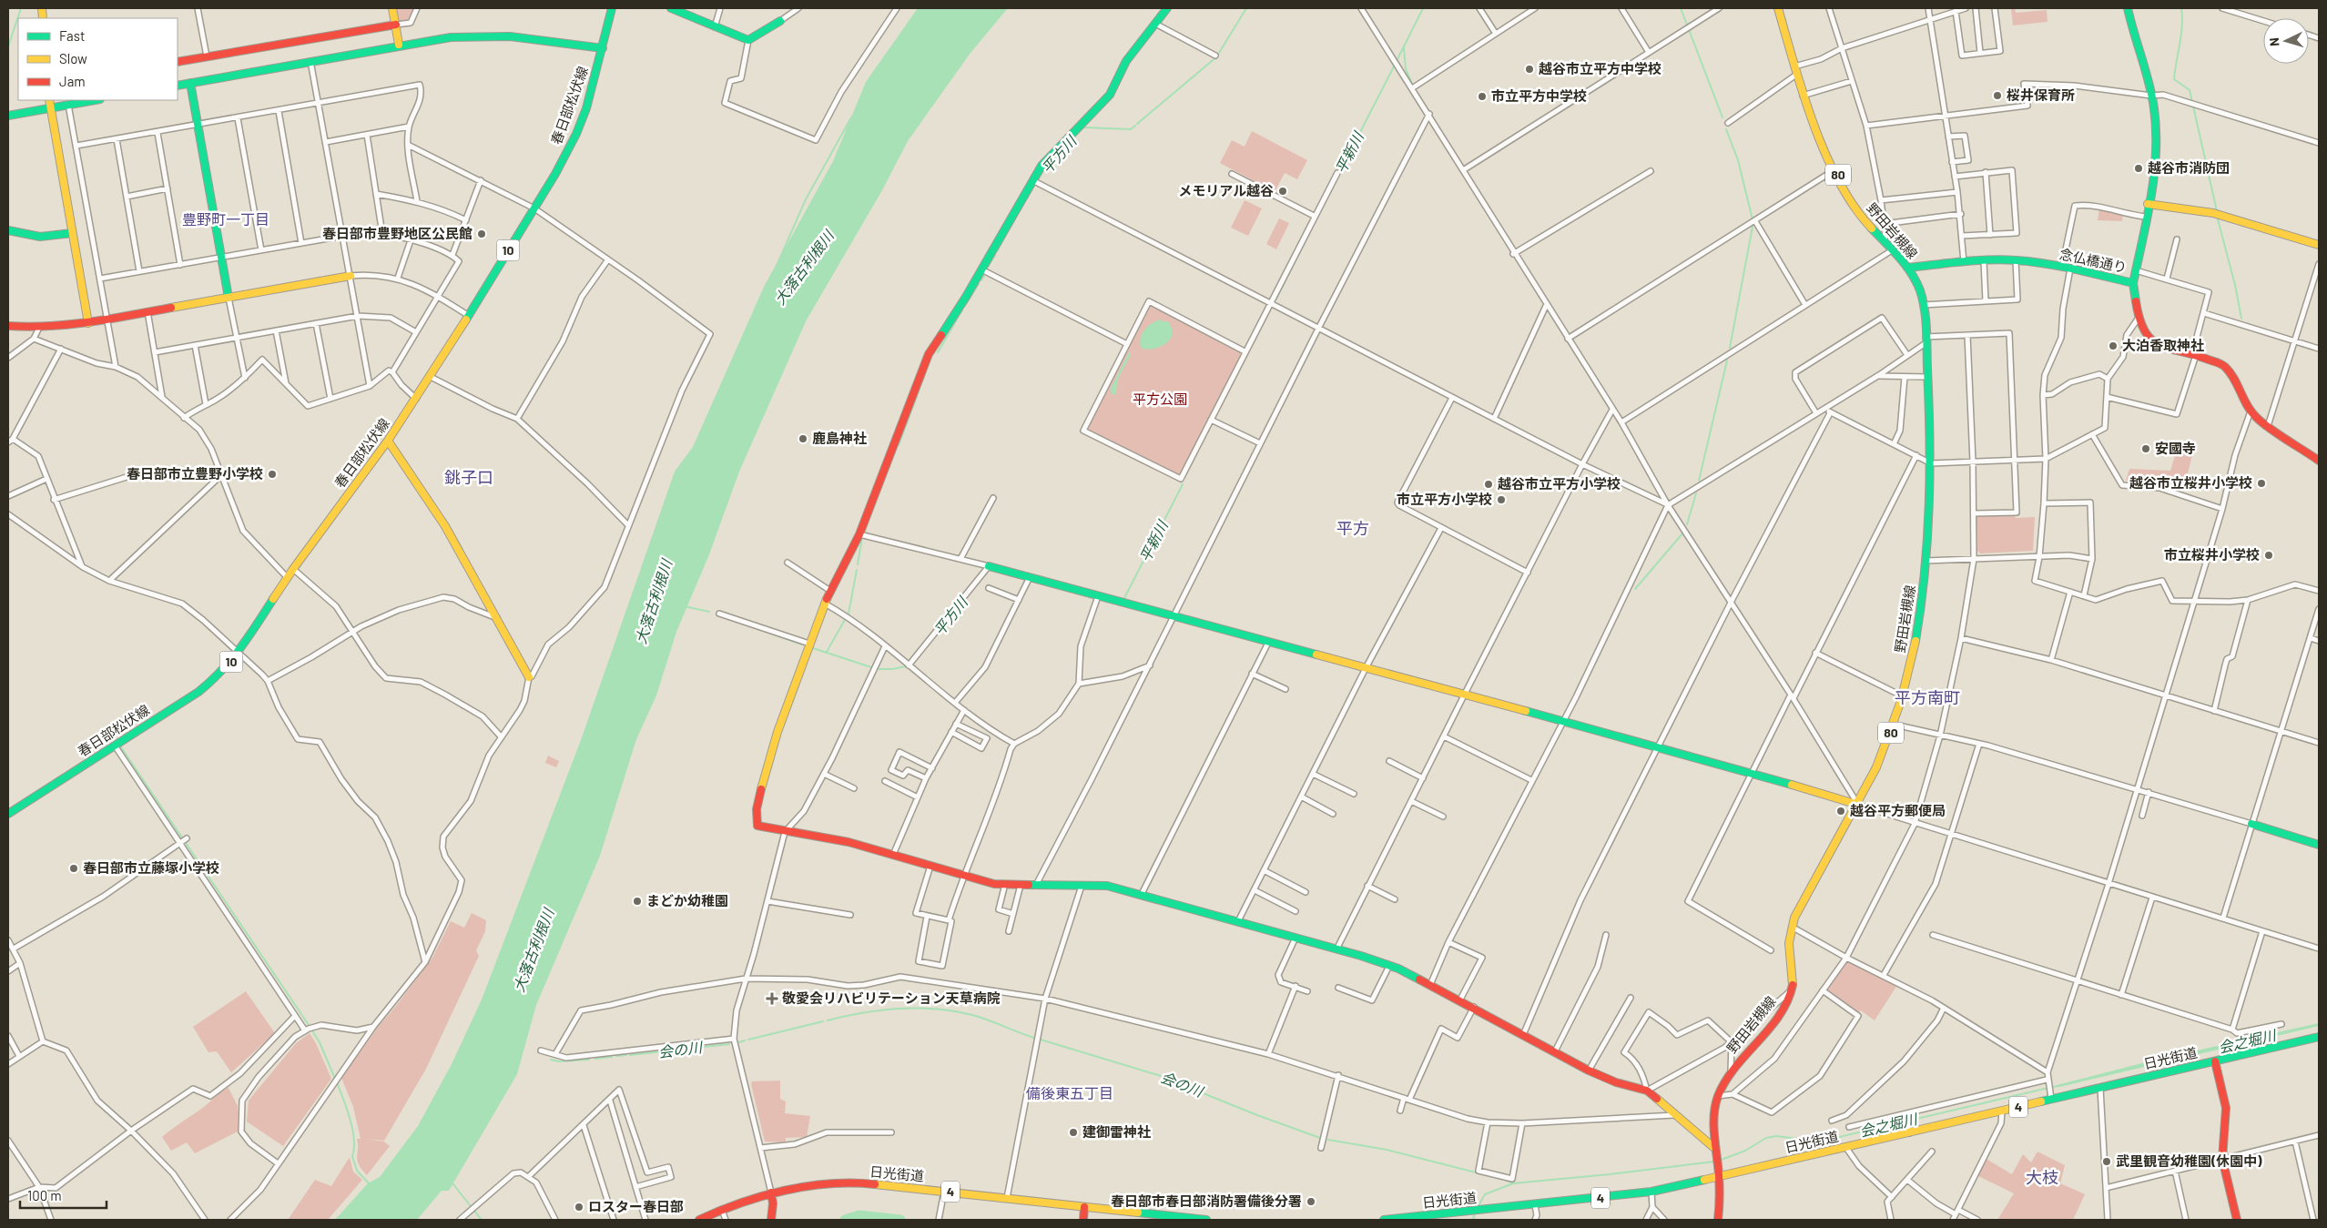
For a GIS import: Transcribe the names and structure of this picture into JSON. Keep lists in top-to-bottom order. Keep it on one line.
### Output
{"streets":{"main road":["春日部松伏線","80","野田岩槻線","10","念仏橋通り","日光街道","4"]},"crossings":[["野田岩槻線","念仏橋通り"],["野田岩槻線","日光街道"]],"districts":["豊野町一丁目","銚子口","平方","平方南町","備後東五丁目","大枝"],"water":["平新川","平方川","大落古利根川","会之堀川","会の川"],"parks":["平方公園"],"places":{"other":["越谷市立平方中学校","桜井保育所","市立平方中学校","越谷市消防団","メモリアル越谷","春日部市豊野地区公民館","大泊香取神社","鹿島神社","安國寺","春日部市立豊野小学校","越谷市立桜井小学校","越谷市立平方小学校","市立平方小学校","市立桜井小学校","越谷平方郵便局","春日部市立藤塚小学校","まどか幼稚園","建御雷神社","武里観音幼稚園(休園中)","春日部市春日部消防署備後分署","ロスター春日部"],"health":["敬愛会リハビリテーション天草病院"]},"legend":["Fast","Slow","Jam"],"scale_bar":"100 m","north":"left"}
